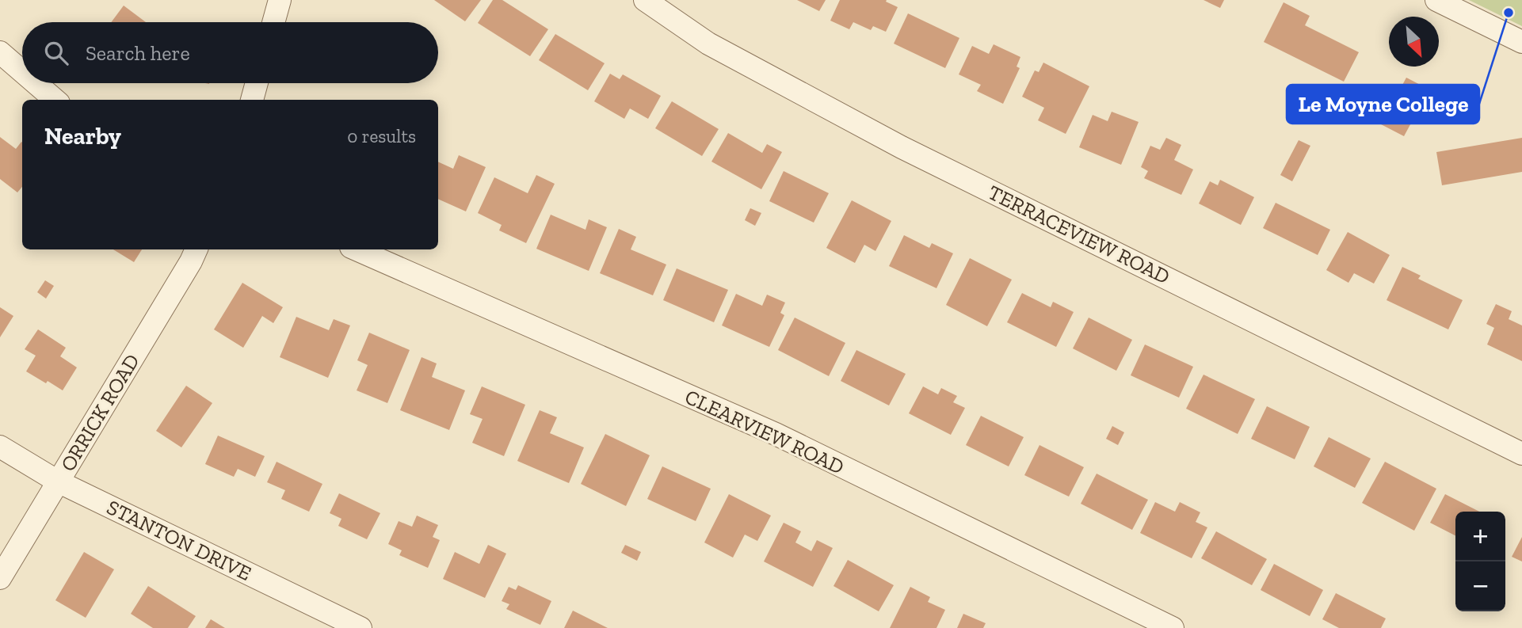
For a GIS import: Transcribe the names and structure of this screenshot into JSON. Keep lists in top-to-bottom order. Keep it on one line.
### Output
{"streets":{"street":["TERRACEVIEW ROAD","ORRICK ROAD","CLEARVIEW ROAD","STANTON DRIVE"]},"crossings":[["ORRICK ROAD","STANTON DRIVE"]],"places":["Le Moyne College"],"north":"bottom right","page":{"search":"Search here","heading":["Nearby","0 results"],"map_buttons":["+","−"]}}
